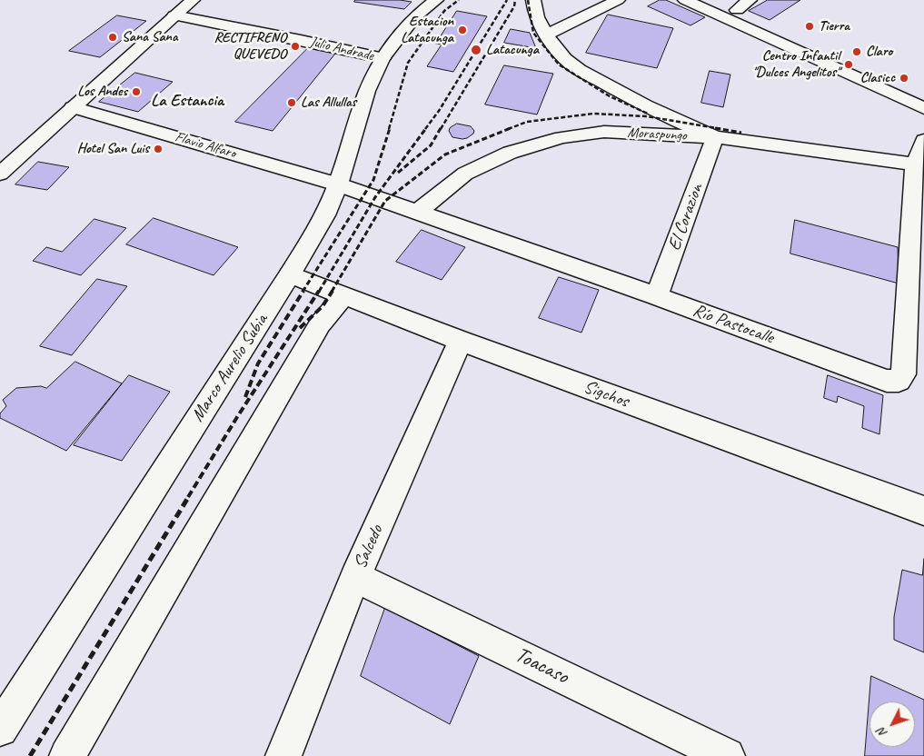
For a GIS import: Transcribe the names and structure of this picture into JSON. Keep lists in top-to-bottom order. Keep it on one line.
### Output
{"streets":{"street":["Julio Andrade","Moraspungo","Flavio Alfaro","El Corazion","Río Pastocalle","Marco Aurelio Subia","Sigchos","Salcedo","Toacaso"]},"crossings":[["Julio Andrade","Marco Aurelio Subia"],["Moraspungo","El Corazion"],["Moraspungo","Río Pastocalle"],["Flavio Alfaro","Río Pastocalle"],["Flavio Alfaro","Marco Aurelio Subia"],["El Corazion","Río Pastocalle"],["Río Pastocalle","Marco Aurelio Subia"],["Marco Aurelio Subia","Sigchos"],["Sigchos","Salcedo"],["Salcedo","Toacaso"]],"districts":["La Estancia"],"places":["Tierra","Estacion Latacunga","Sana Sana","RECTIFRENO QUEVEDO","Latacunga","Claro","Centro Infantil \"Dulces Angelitos\"","Clasicc","Los Andes","Las Allullas","Hotel San Luis"],"north":"bottom left"}
